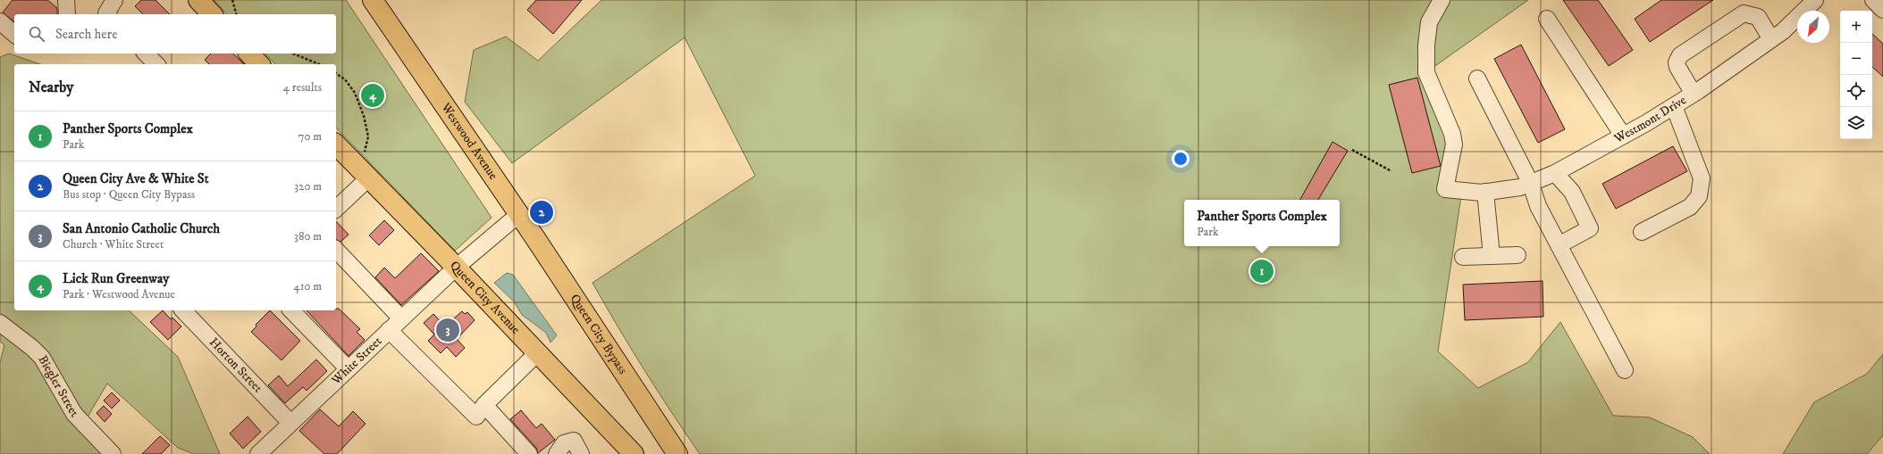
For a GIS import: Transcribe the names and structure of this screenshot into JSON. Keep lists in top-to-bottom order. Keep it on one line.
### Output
{"streets":{"main road":["Westwood Avenue","Queen City Avenue","Queen City Bypass"],"street":["Westmont Drive","White Street","Horton Street","Biegler Street"]},"crossings":[["Westwood Avenue","Queen City Bypass"],["Queen City Avenue","White Street"],["White Street","Horton Street"]],"north":"bottom left","page":{"map_buttons":["+","−"],"search":"Search here","heading":["Nearby","4 results"],"pins":["4","2","1","3"],"list":[{"mark":"1","name":"Panther Sports Complex","note":"Park","value":"70 m"},{"mark":"2","name":"Queen City Ave & White St","note":"Bus stop · Queen City Bypass","value":"320 m"},{"mark":"3","name":"San Antonio Catholic Church","note":"Church · White Street","value":"380 m"},{"mark":"4","name":"Lick Run Greenway","note":"Park · Westwood Avenue","value":"410 m"}],"popup":["Panther Sports Complex","Park"]}}
